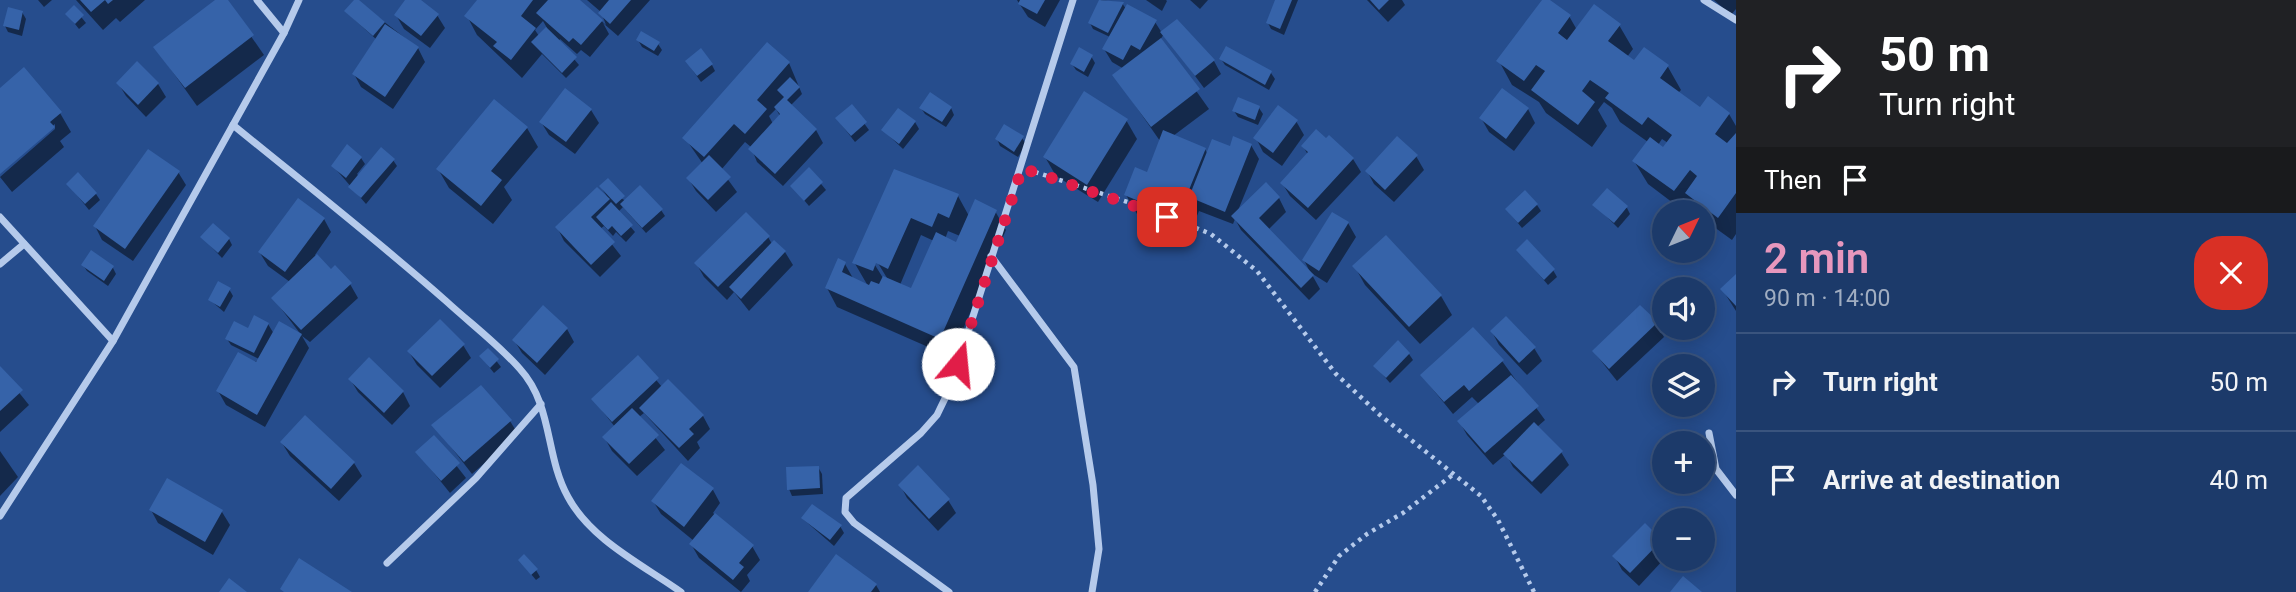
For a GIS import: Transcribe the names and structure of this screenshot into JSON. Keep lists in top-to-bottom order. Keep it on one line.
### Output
{"north":"top right","page":{"turn":["50 m","Turn right"],"then":"Then","map_buttons":["+","−"],"heading":["2 min","90 m · 14:00"],"list":[{"name":"Turn right","value":"50 m"},{"name":"Arrive at destination","value":"40 m"}]}}
